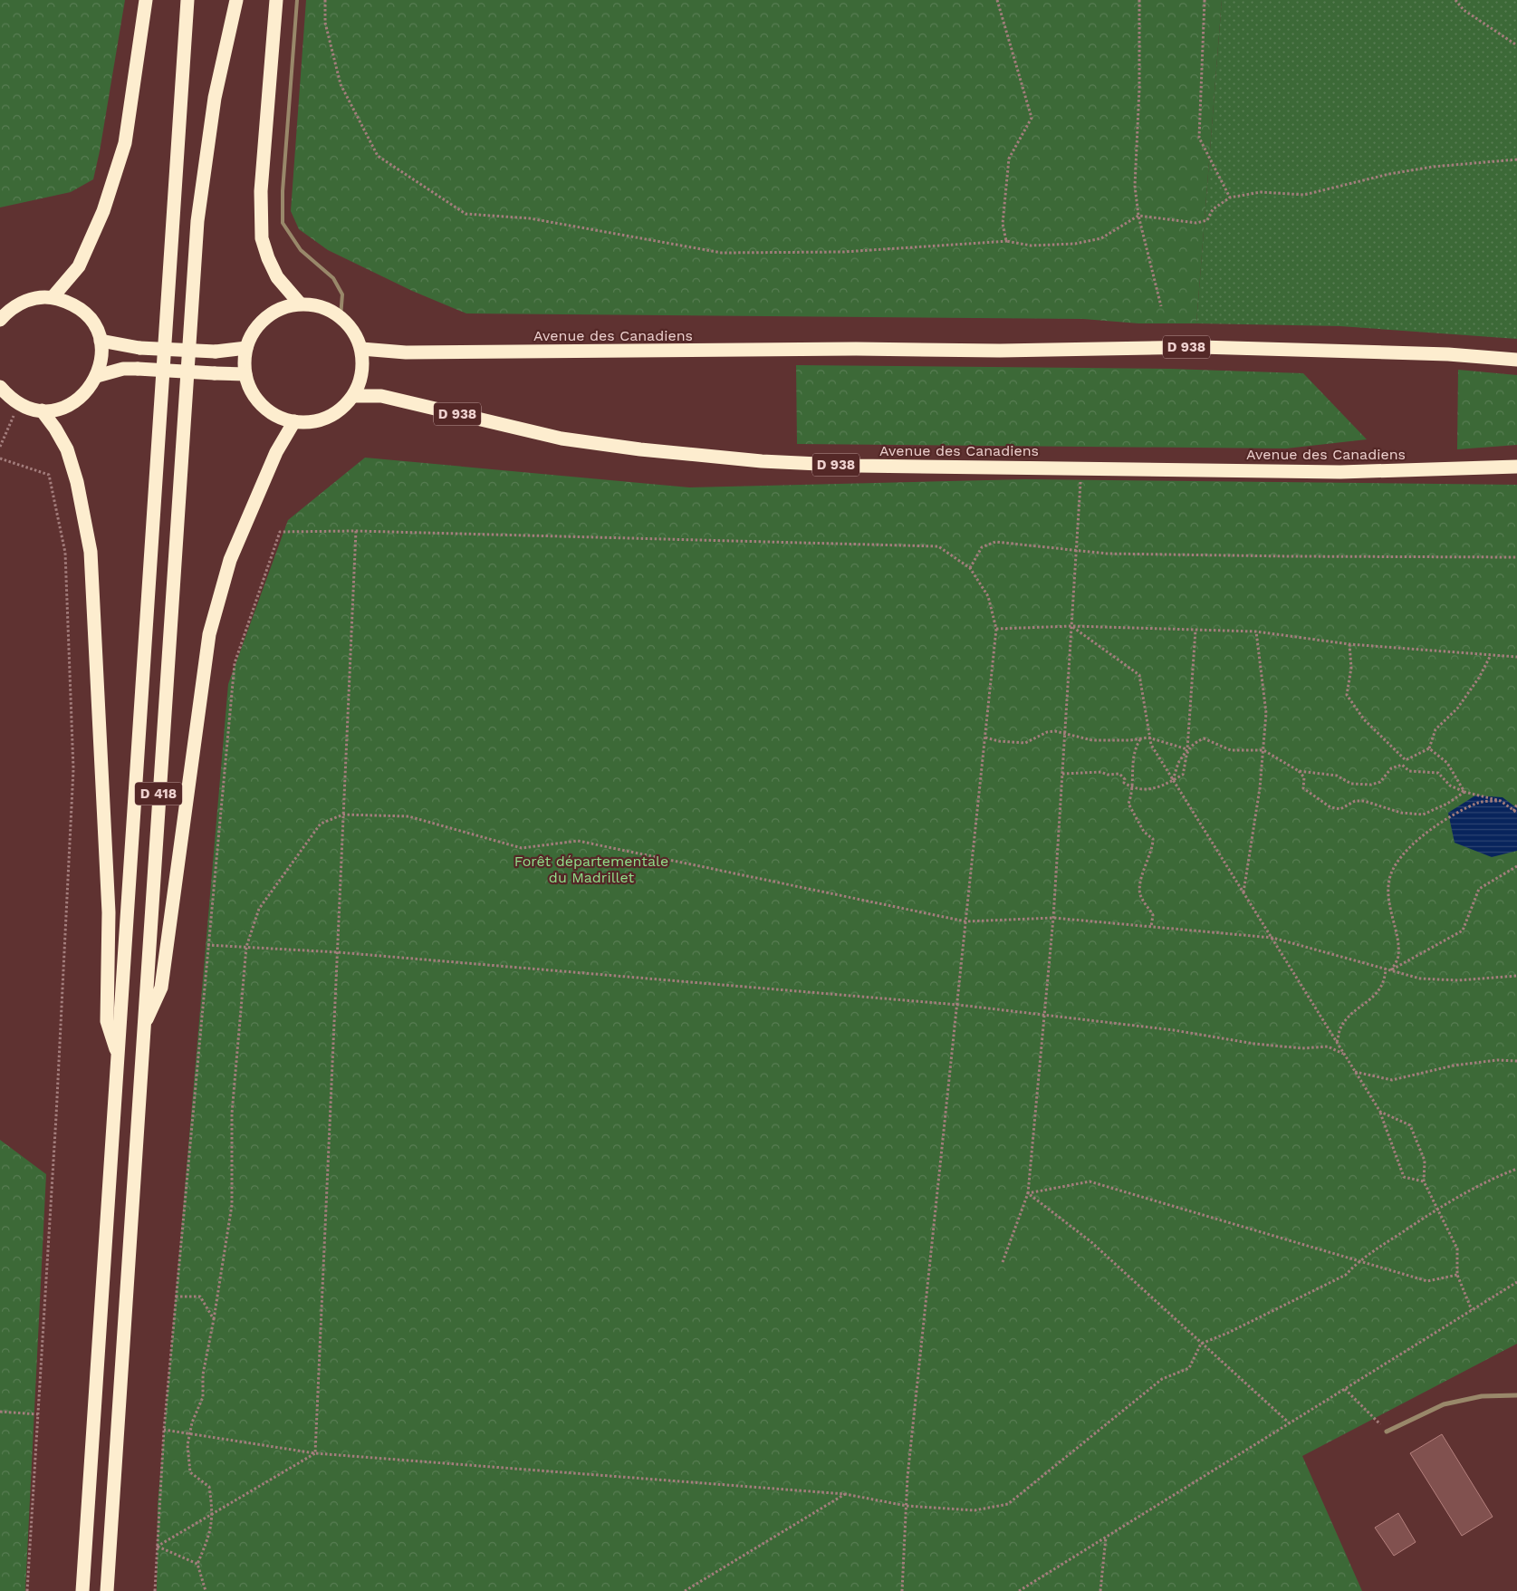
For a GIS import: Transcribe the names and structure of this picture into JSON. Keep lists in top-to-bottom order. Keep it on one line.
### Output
{"streets":{"highway":["Avenue des Canadiens","D 938","D 418"]},"parks":["Forêt départementale du Madrillet"]}
